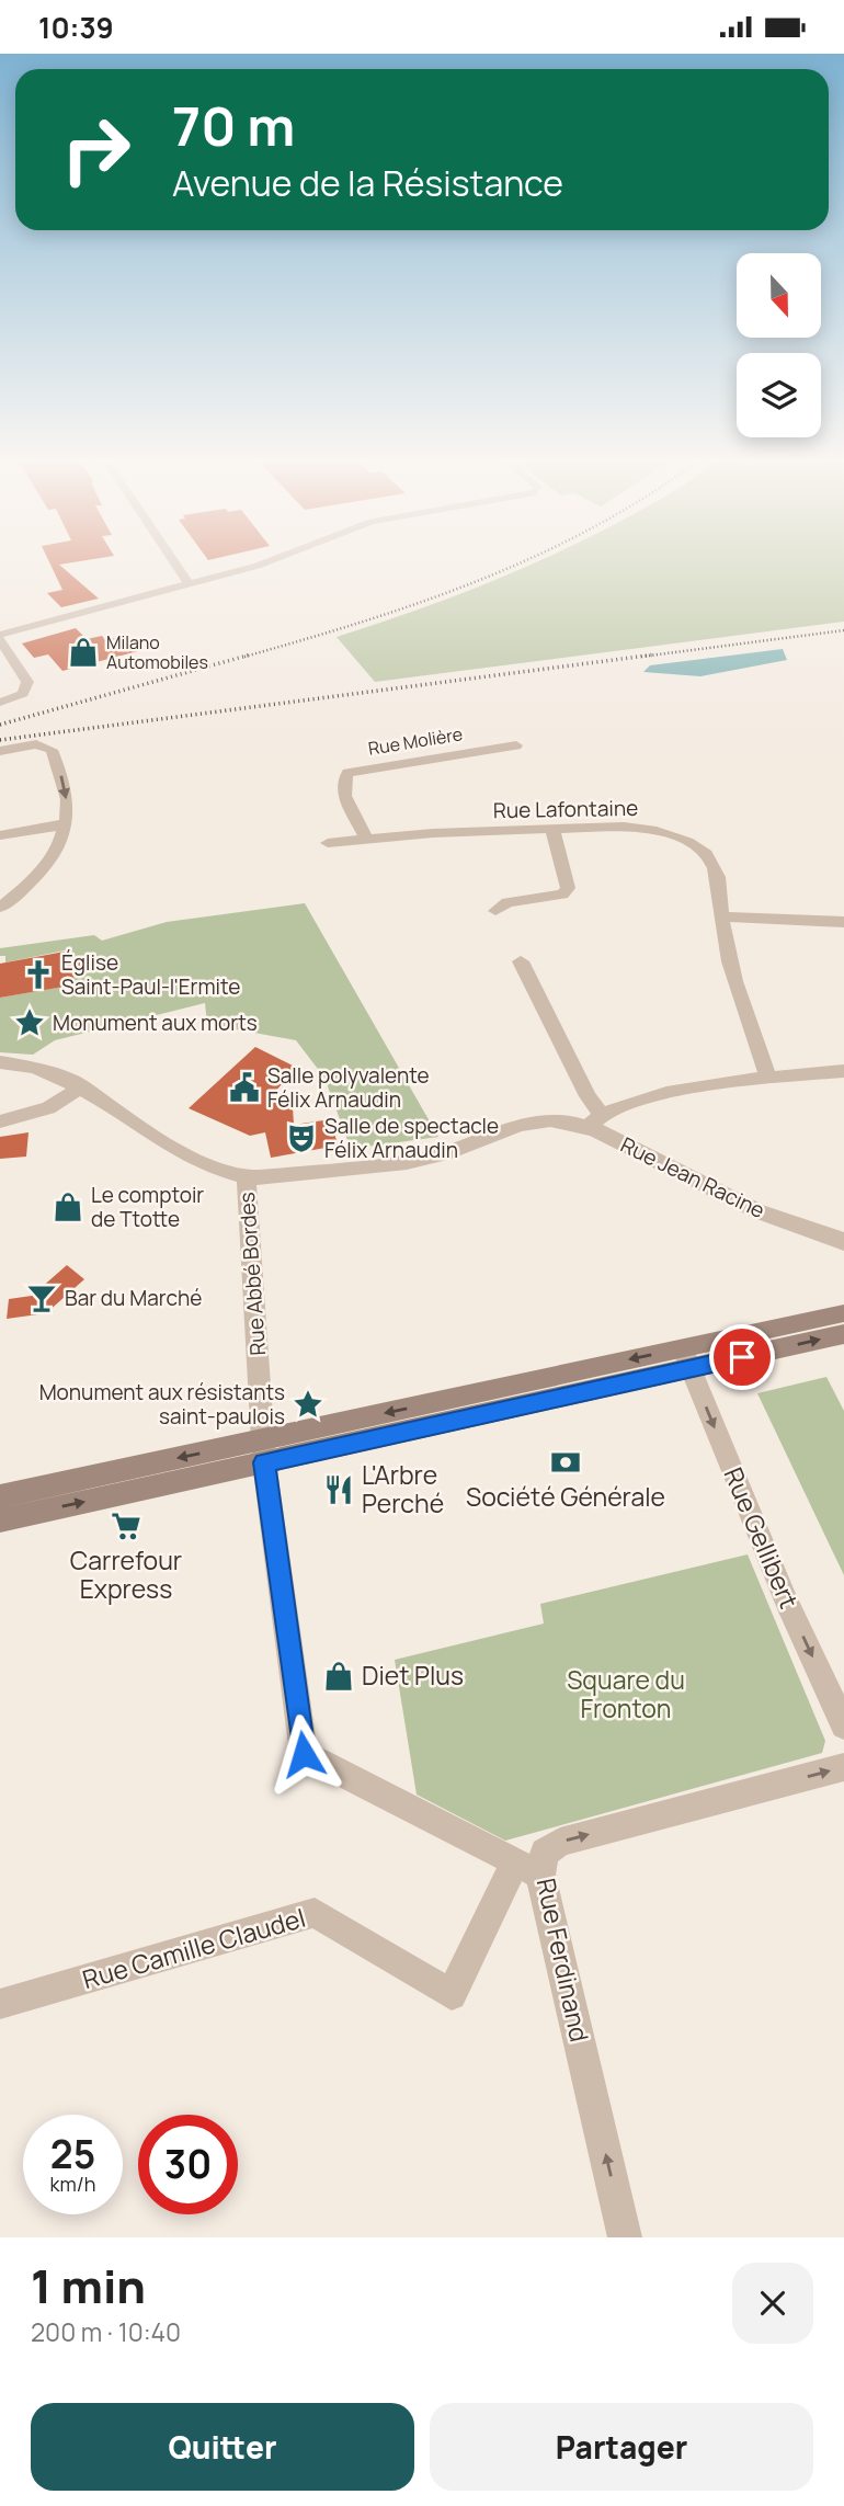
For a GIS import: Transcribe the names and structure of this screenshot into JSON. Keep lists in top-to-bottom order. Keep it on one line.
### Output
{"streets":{"street":["Rue Molière","Rue Lafontaine","Rue Jean Racine","Rue Abbé Bordes","Rue Gellibert","Rue Camille Claudel","Rue Ferdinand"]},"crossings":[["Rue Molière","Rue Lafontaine"],["Rue Camille Claudel","Rue Ferdinand"]],"one_way":["Rue Gellibert"],"parks":["Square du Fronton"],"places":{"shop":["Milano Automobiles","Le comptoir de Ttotte","Diet Plus"],"church":["Église Saint-Paul-l'Ermite"],"place":["Monument aux morts","Monument aux résistants saint-paulois"],"public building":["Salle polyvalente Félix Arnaudin"],"theatre":["Salle de spectacle Félix Arnaudin"],"bar":["Bar du Marché"],"bank":["Société Générale"],"restaurant":["L'Arbre Perché"],"supermarket":["Carrefour Express"]},"north":"bottom","page":{"status":"10:39","turn":["70 m","Avenue de la Résistance"],"speed":"25 km/h","limit":"30","heading":["1 min","200 m · 10:40"],"buttons":["Quitter","Partager"]}}
